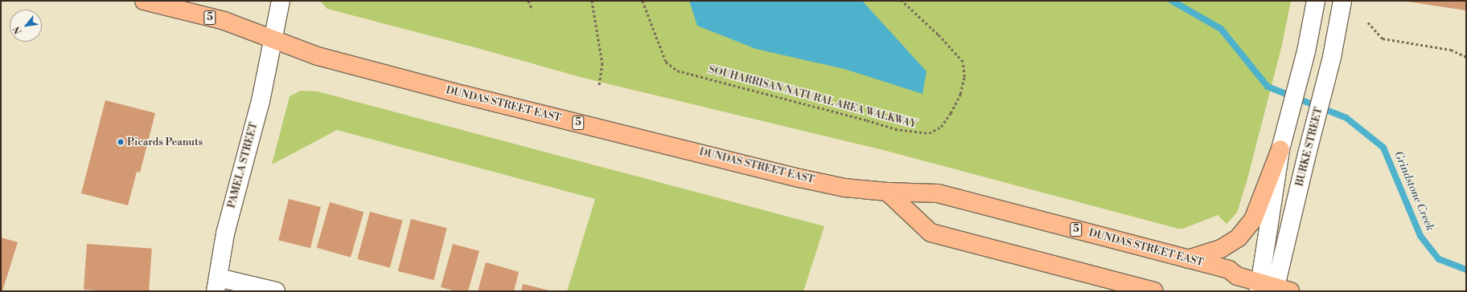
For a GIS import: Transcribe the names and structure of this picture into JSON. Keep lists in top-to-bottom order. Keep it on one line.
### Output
{"streets":{"main road":["5","DUNDAS STREET EAST"],"street":["BURKE STREET","PAMELA STREET"],"path":["SOUHARRISAN NATURAL AREA WALKWAY"]},"crossings":[["DUNDAS STREET EAST","BURKE STREET"],["DUNDAS STREET EAST","PAMELA STREET"]],"water":["Grindstone Creek"],"places":["Picards Peanuts"],"north":"bottom left"}
